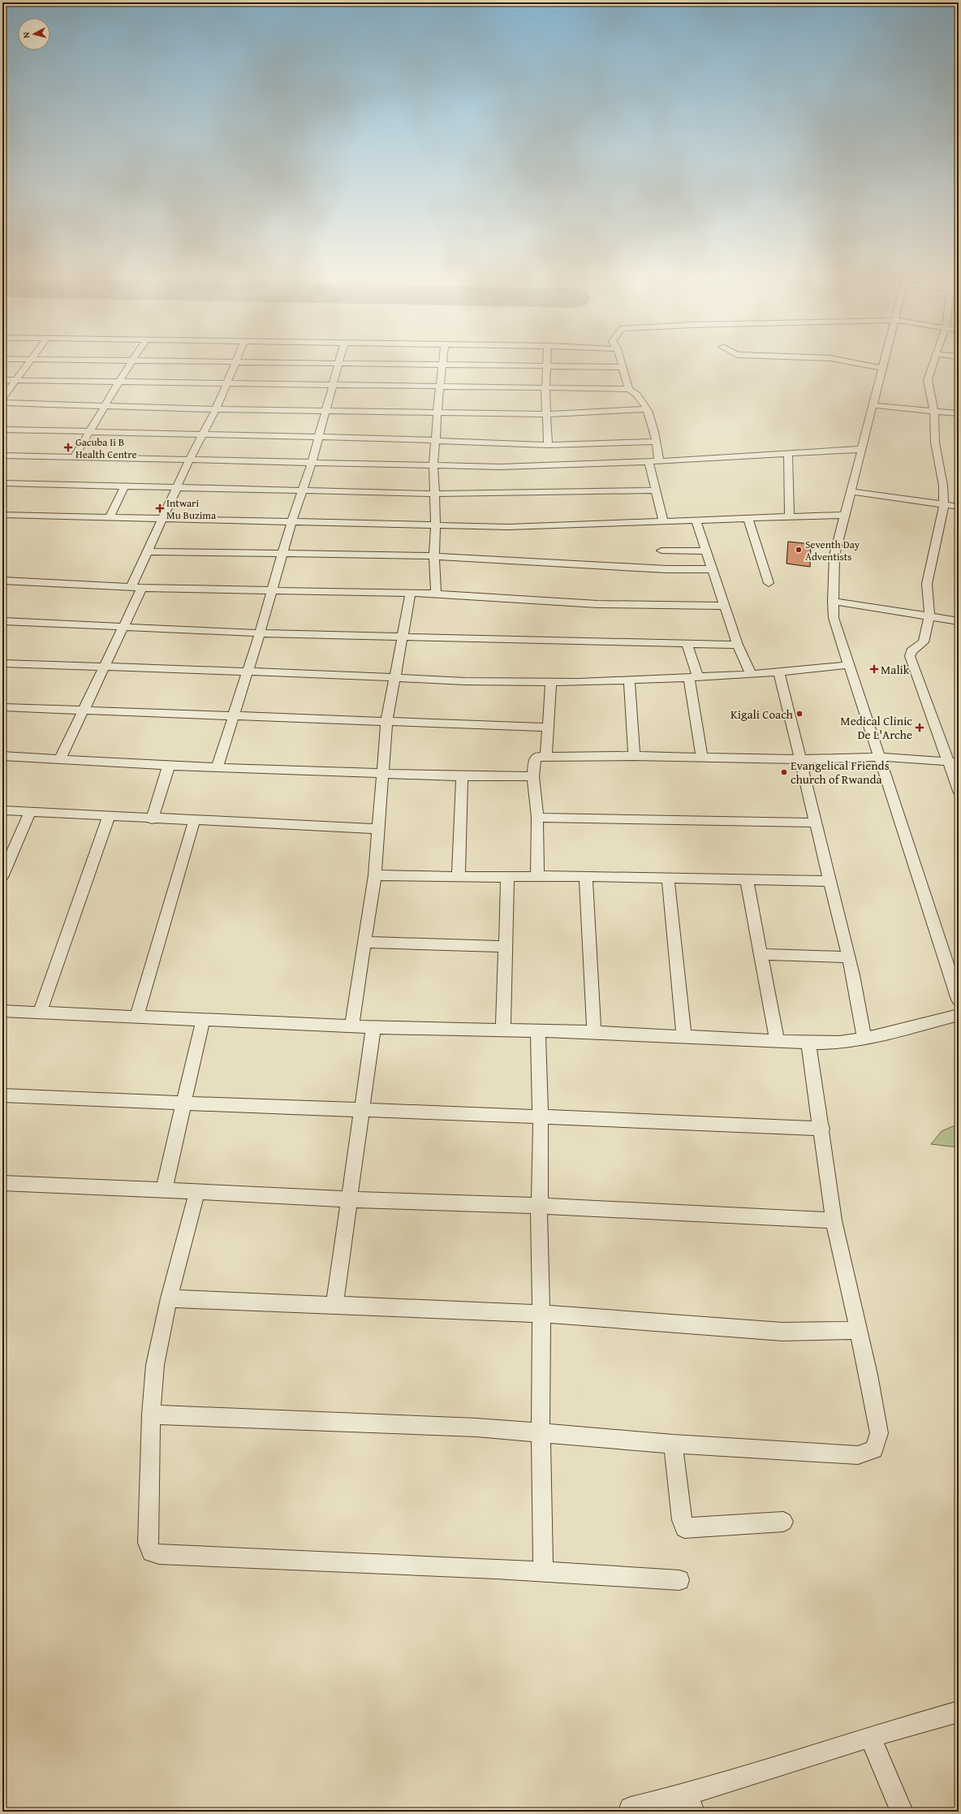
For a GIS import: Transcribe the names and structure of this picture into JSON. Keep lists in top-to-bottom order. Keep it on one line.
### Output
{"places":{"health":["Gacuba Ii B Health Centre","Intwari Mu Buzima","Malik","Medical Clinic De L'Arche"],"other":["Seventh Day Adventists","Kigali Coach","Evangelical Friends church of Rwanda"]},"north":"left"}
